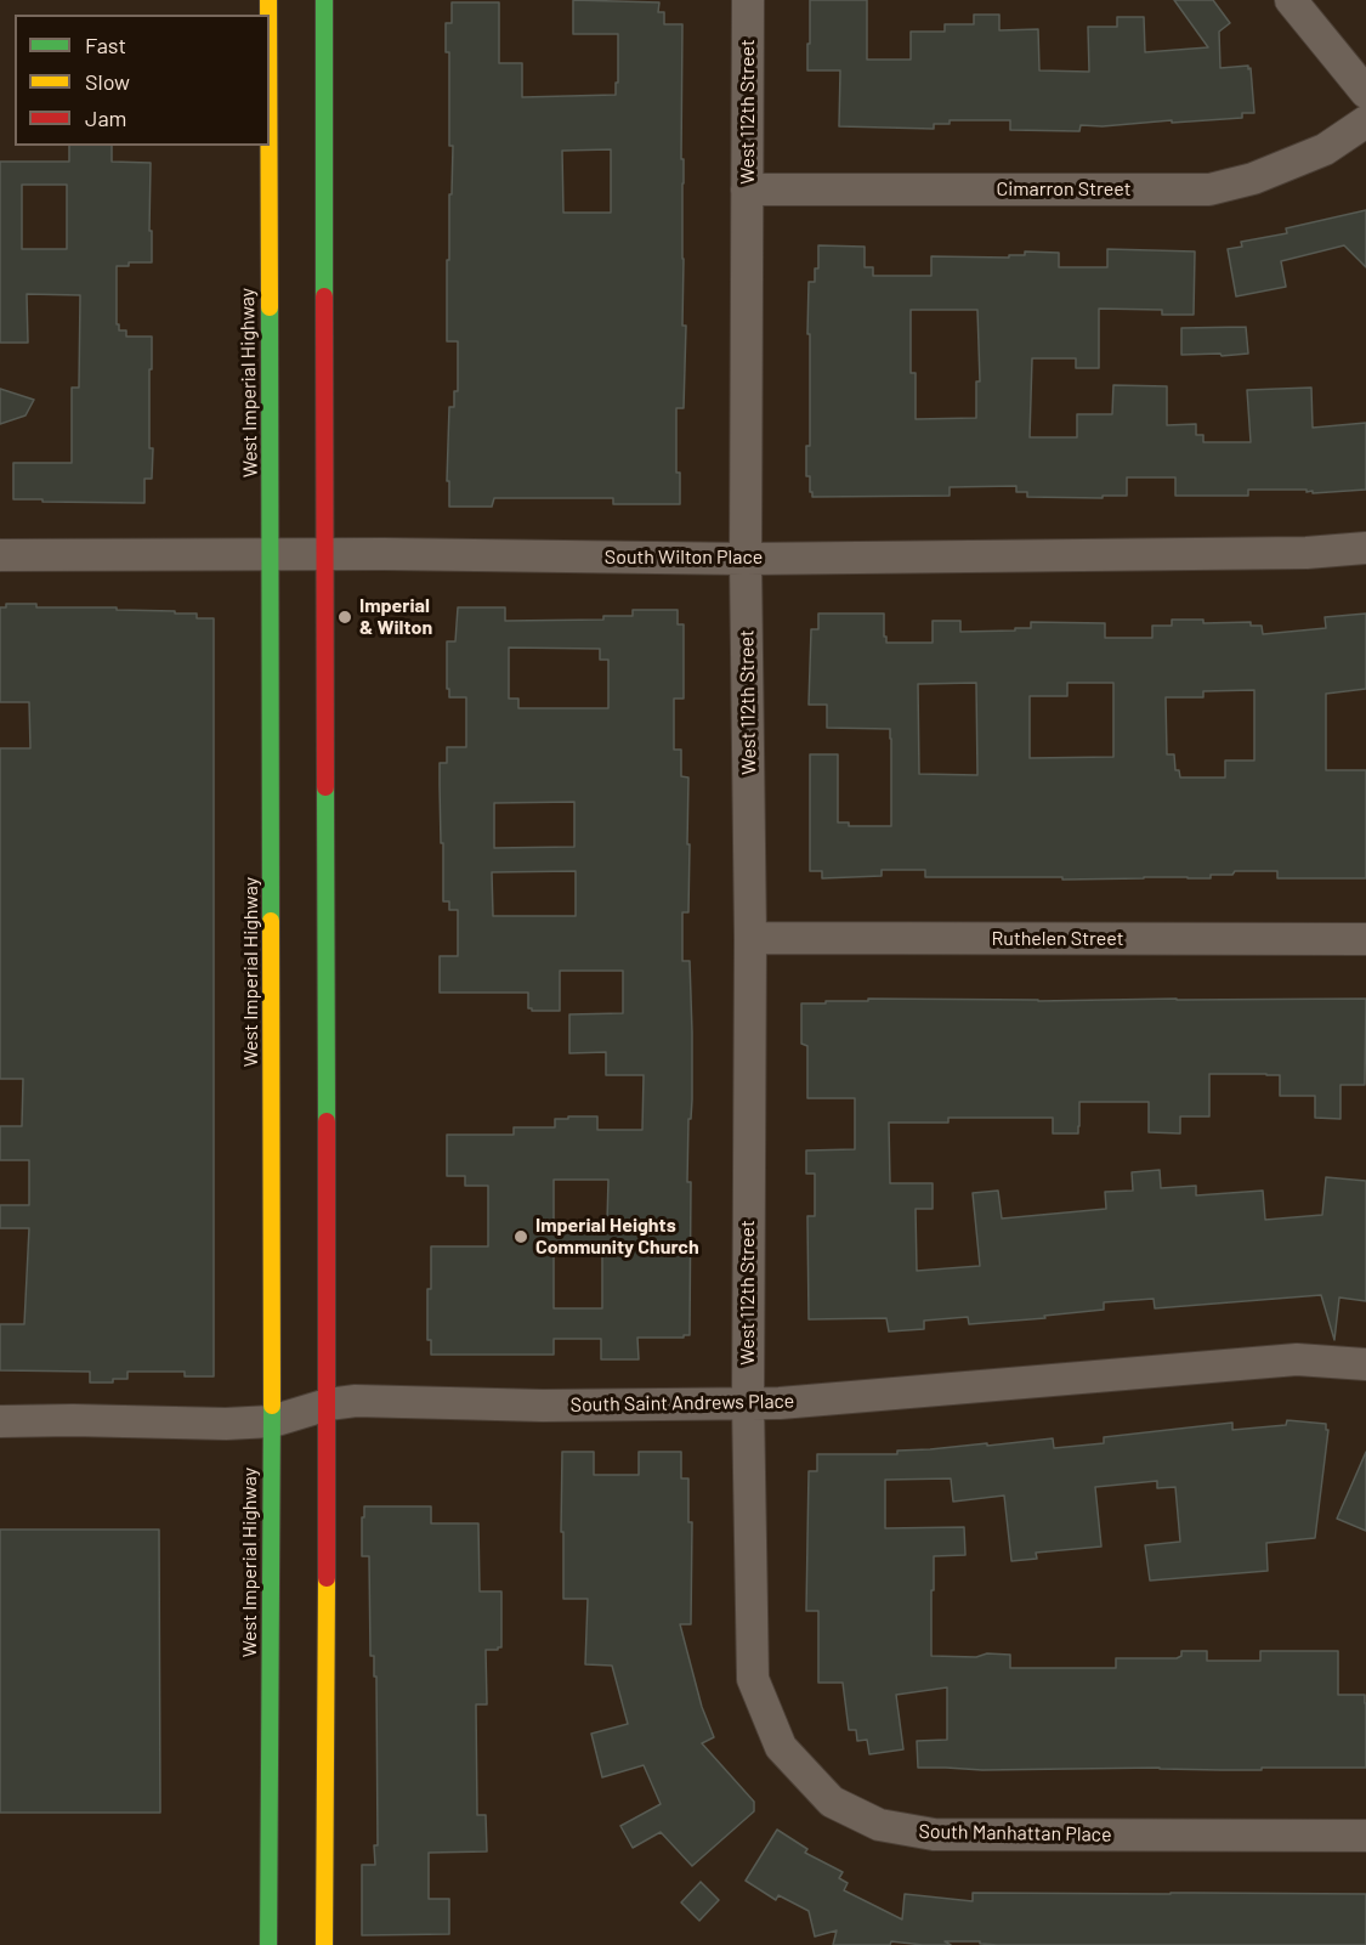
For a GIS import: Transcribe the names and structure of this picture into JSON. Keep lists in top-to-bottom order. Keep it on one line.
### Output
{"streets":{"main road":["West Imperial Highway"],"street":["West 112th Street","Cimarron Street","South Wilton Place","Ruthelen Street","South Saint Andrews Place","South Manhattan Place"]},"crossings":[["West 112th Street","Cimarron Street"],["West 112th Street","South Wilton Place"],["West 112th Street","Ruthelen Street"],["West 112th Street","South Saint Andrews Place"],["West 112th Street","South Manhattan Place"],["West Imperial Highway","South Wilton Place"],["West Imperial Highway","South Saint Andrews Place"],["South Saint Andrews Place","South Manhattan Place"]],"places":["Imperial & Wilton","Imperial Heights Community Church"],"legend":["Fast","Slow","Jam"]}
